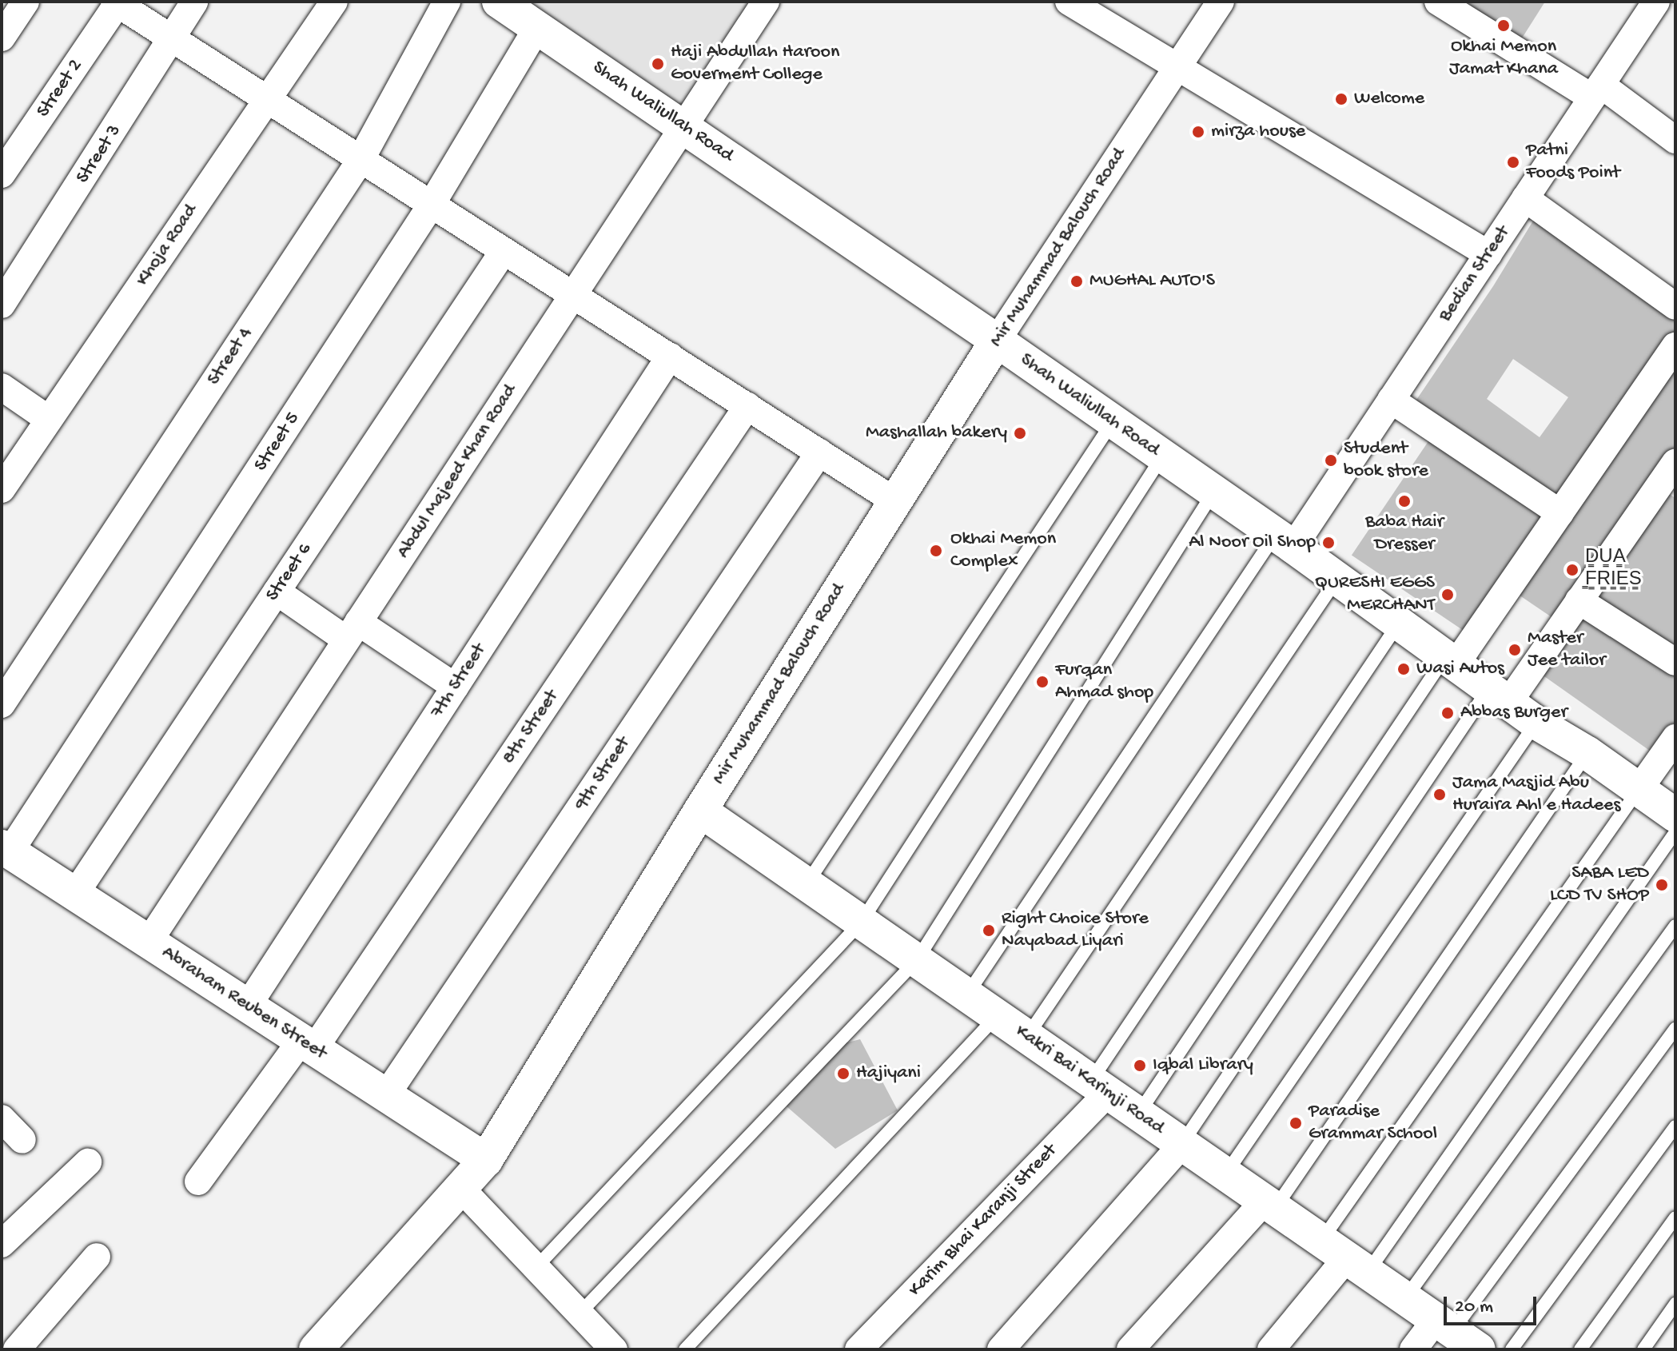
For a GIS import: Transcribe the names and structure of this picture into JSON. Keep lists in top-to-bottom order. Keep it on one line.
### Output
{"streets":{"street":["Street 2","Shah Waliullah Road","Street 3","Khoja Road","Mir Muhammad Balouch Road","Bedian Street","Street 4","Street 5","Abdul Majeed Khan Road","Street 6","7th Street","8th Street","9th Street","Abraham Reuben Street","Kakri Bai Karimji Road","Karim Bhai Karanji Street"]},"crossings":[["Shah Waliullah Road","Mir Muhammad Balouch Road"],["Shah Waliullah Road","Bedian Street"],["Shah Waliullah Road","Street 5"],["Shah Waliullah Road","Abdul Majeed Khan Road"],["Mir Muhammad Balouch Road","Abraham Reuben Street"],["Mir Muhammad Balouch Road","Kakri Bai Karimji Road"],["Street 5","Abraham Reuben Street"],["Abdul Majeed Khan Road","Abraham Reuben Street"],["Street 6","Abraham Reuben Street"],["7th Street","Abraham Reuben Street"],["8th Street","Abraham Reuben Street"],["9th Street","Abraham Reuben Street"],["Kakri Bai Karimji Road","Karim Bhai Karanji Street"]],"places":["Okhai Memon Jamat Khana","Haji Abdullah Haroon Goverment College","Welcome","mirza house","Patni Foods Point","MUGHAL AUTO'S","Mashallah bakery","Student book store","Baba Hair Dresser","Al Noor Oil Shop","Okhai Memon Complex","D̳U̳A̳ ̳F̳R̳I̳E̳S̳","QURESHI EGGS MERCHANT","Master Jee tailor","Wasi Autos","Furqan Ahmad shop","Abbas Burger","Jama Masjid Abu Huraira Ahl e Hadees","SABA LED LCD TV SHOP","Right Choice Store Nayabad Liyari","Iqbal Library","Hajiyani","Paradise Grammar School"],"scale_bar":"20 m"}
